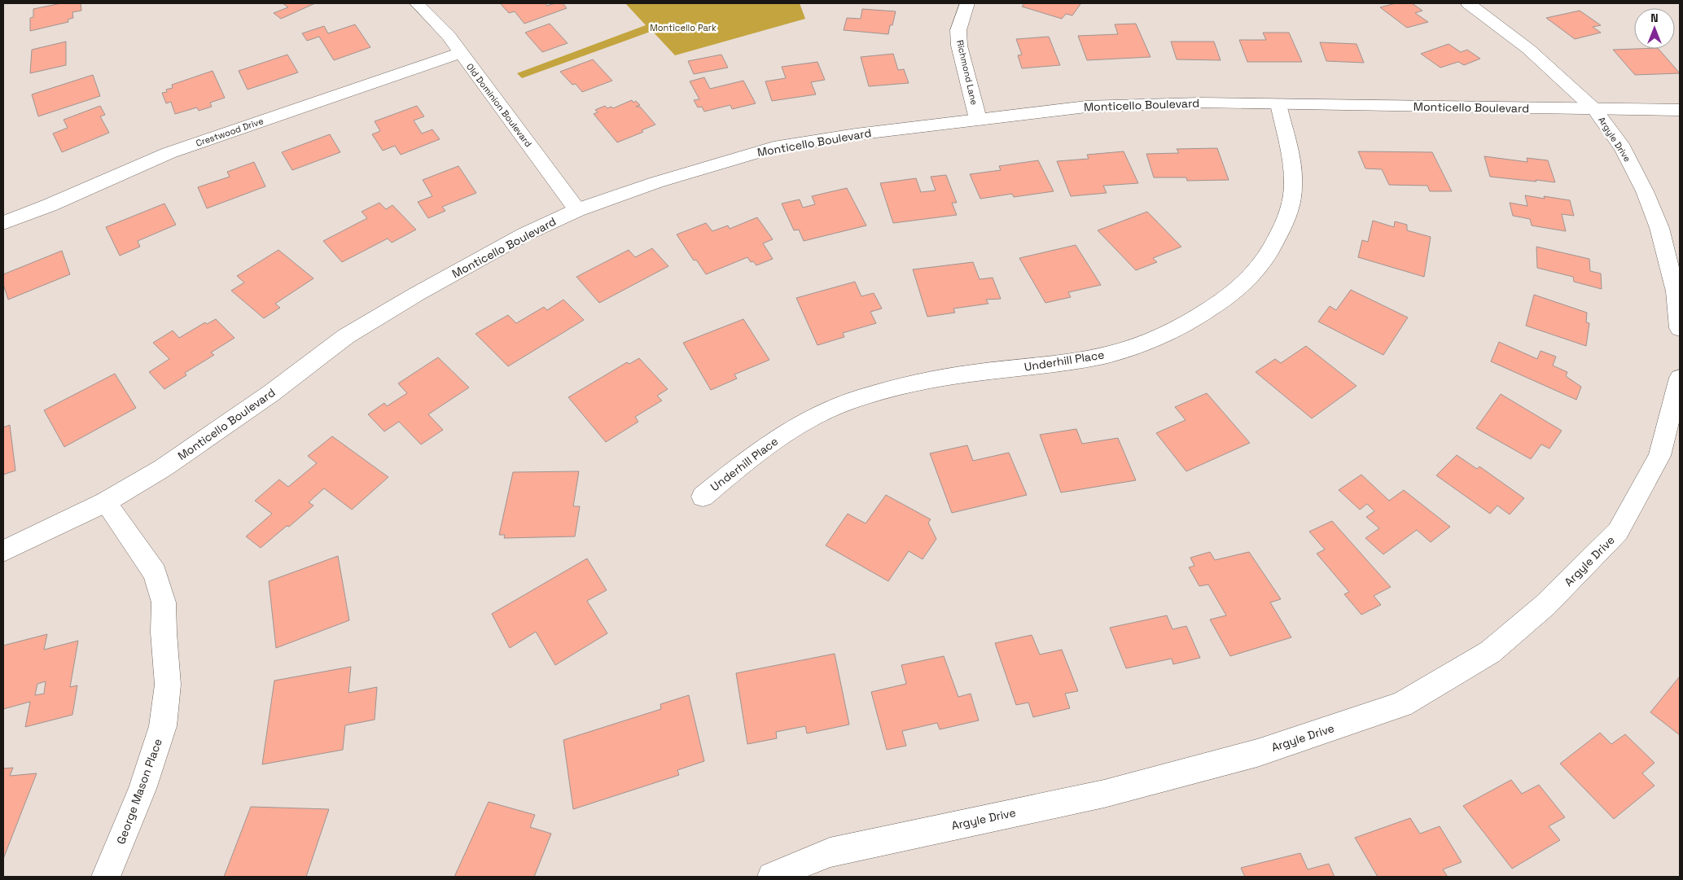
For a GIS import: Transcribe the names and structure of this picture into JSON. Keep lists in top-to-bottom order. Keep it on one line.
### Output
{"streets":{"street":["Richmond Lane","Old Dominion Boulevard","Monticello Boulevard","Crestwood Drive","Argyle Drive","Underhill Place","George Mason Place"]},"crossings":[["Richmond Lane","Monticello Boulevard"],["Old Dominion Boulevard","Monticello Boulevard"],["Old Dominion Boulevard","Crestwood Drive"],["Monticello Boulevard","Argyle Drive"],["Monticello Boulevard","Underhill Place"],["Monticello Boulevard","George Mason Place"]],"parks":["Monticello Park"],"north":"top"}
